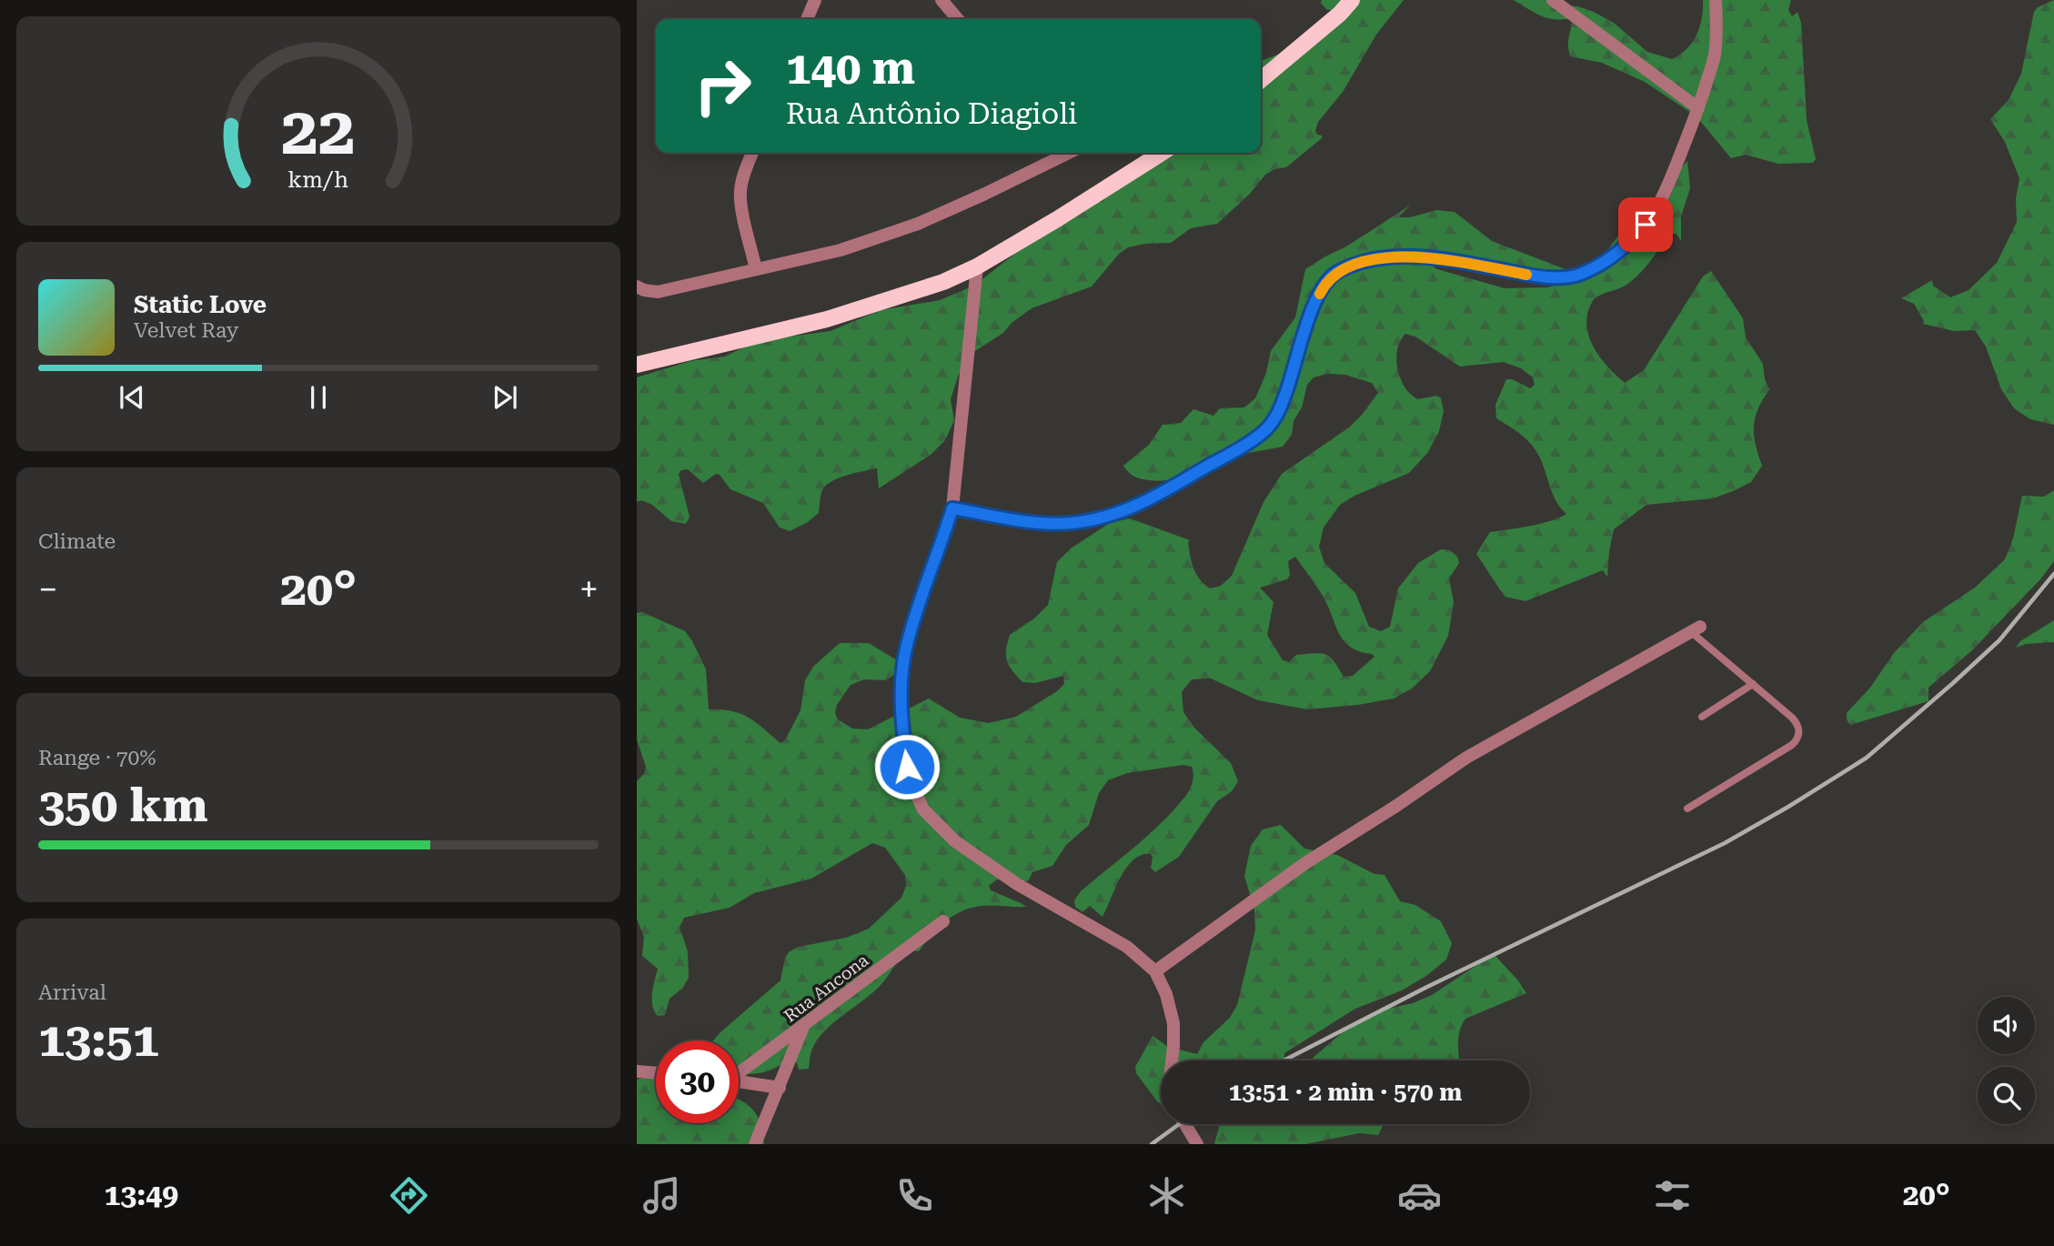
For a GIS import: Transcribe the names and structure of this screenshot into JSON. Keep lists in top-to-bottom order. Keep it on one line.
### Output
{"streets":{"street":["Rua Ancona"]},"page":{"turn":["140 m","Rua Antônio Diagioli"],"song":["Static Love","Velvet Ray"],"tile":["Climate",["Range · 70%","350 km"],["Arrival","13:51"]],"heat":["−","20°","+"],"limit":"30","trip":"13:51 · 2 min · 570 m","tabs":["13:49","20°"],"gauge":["22","km/h"]}}
